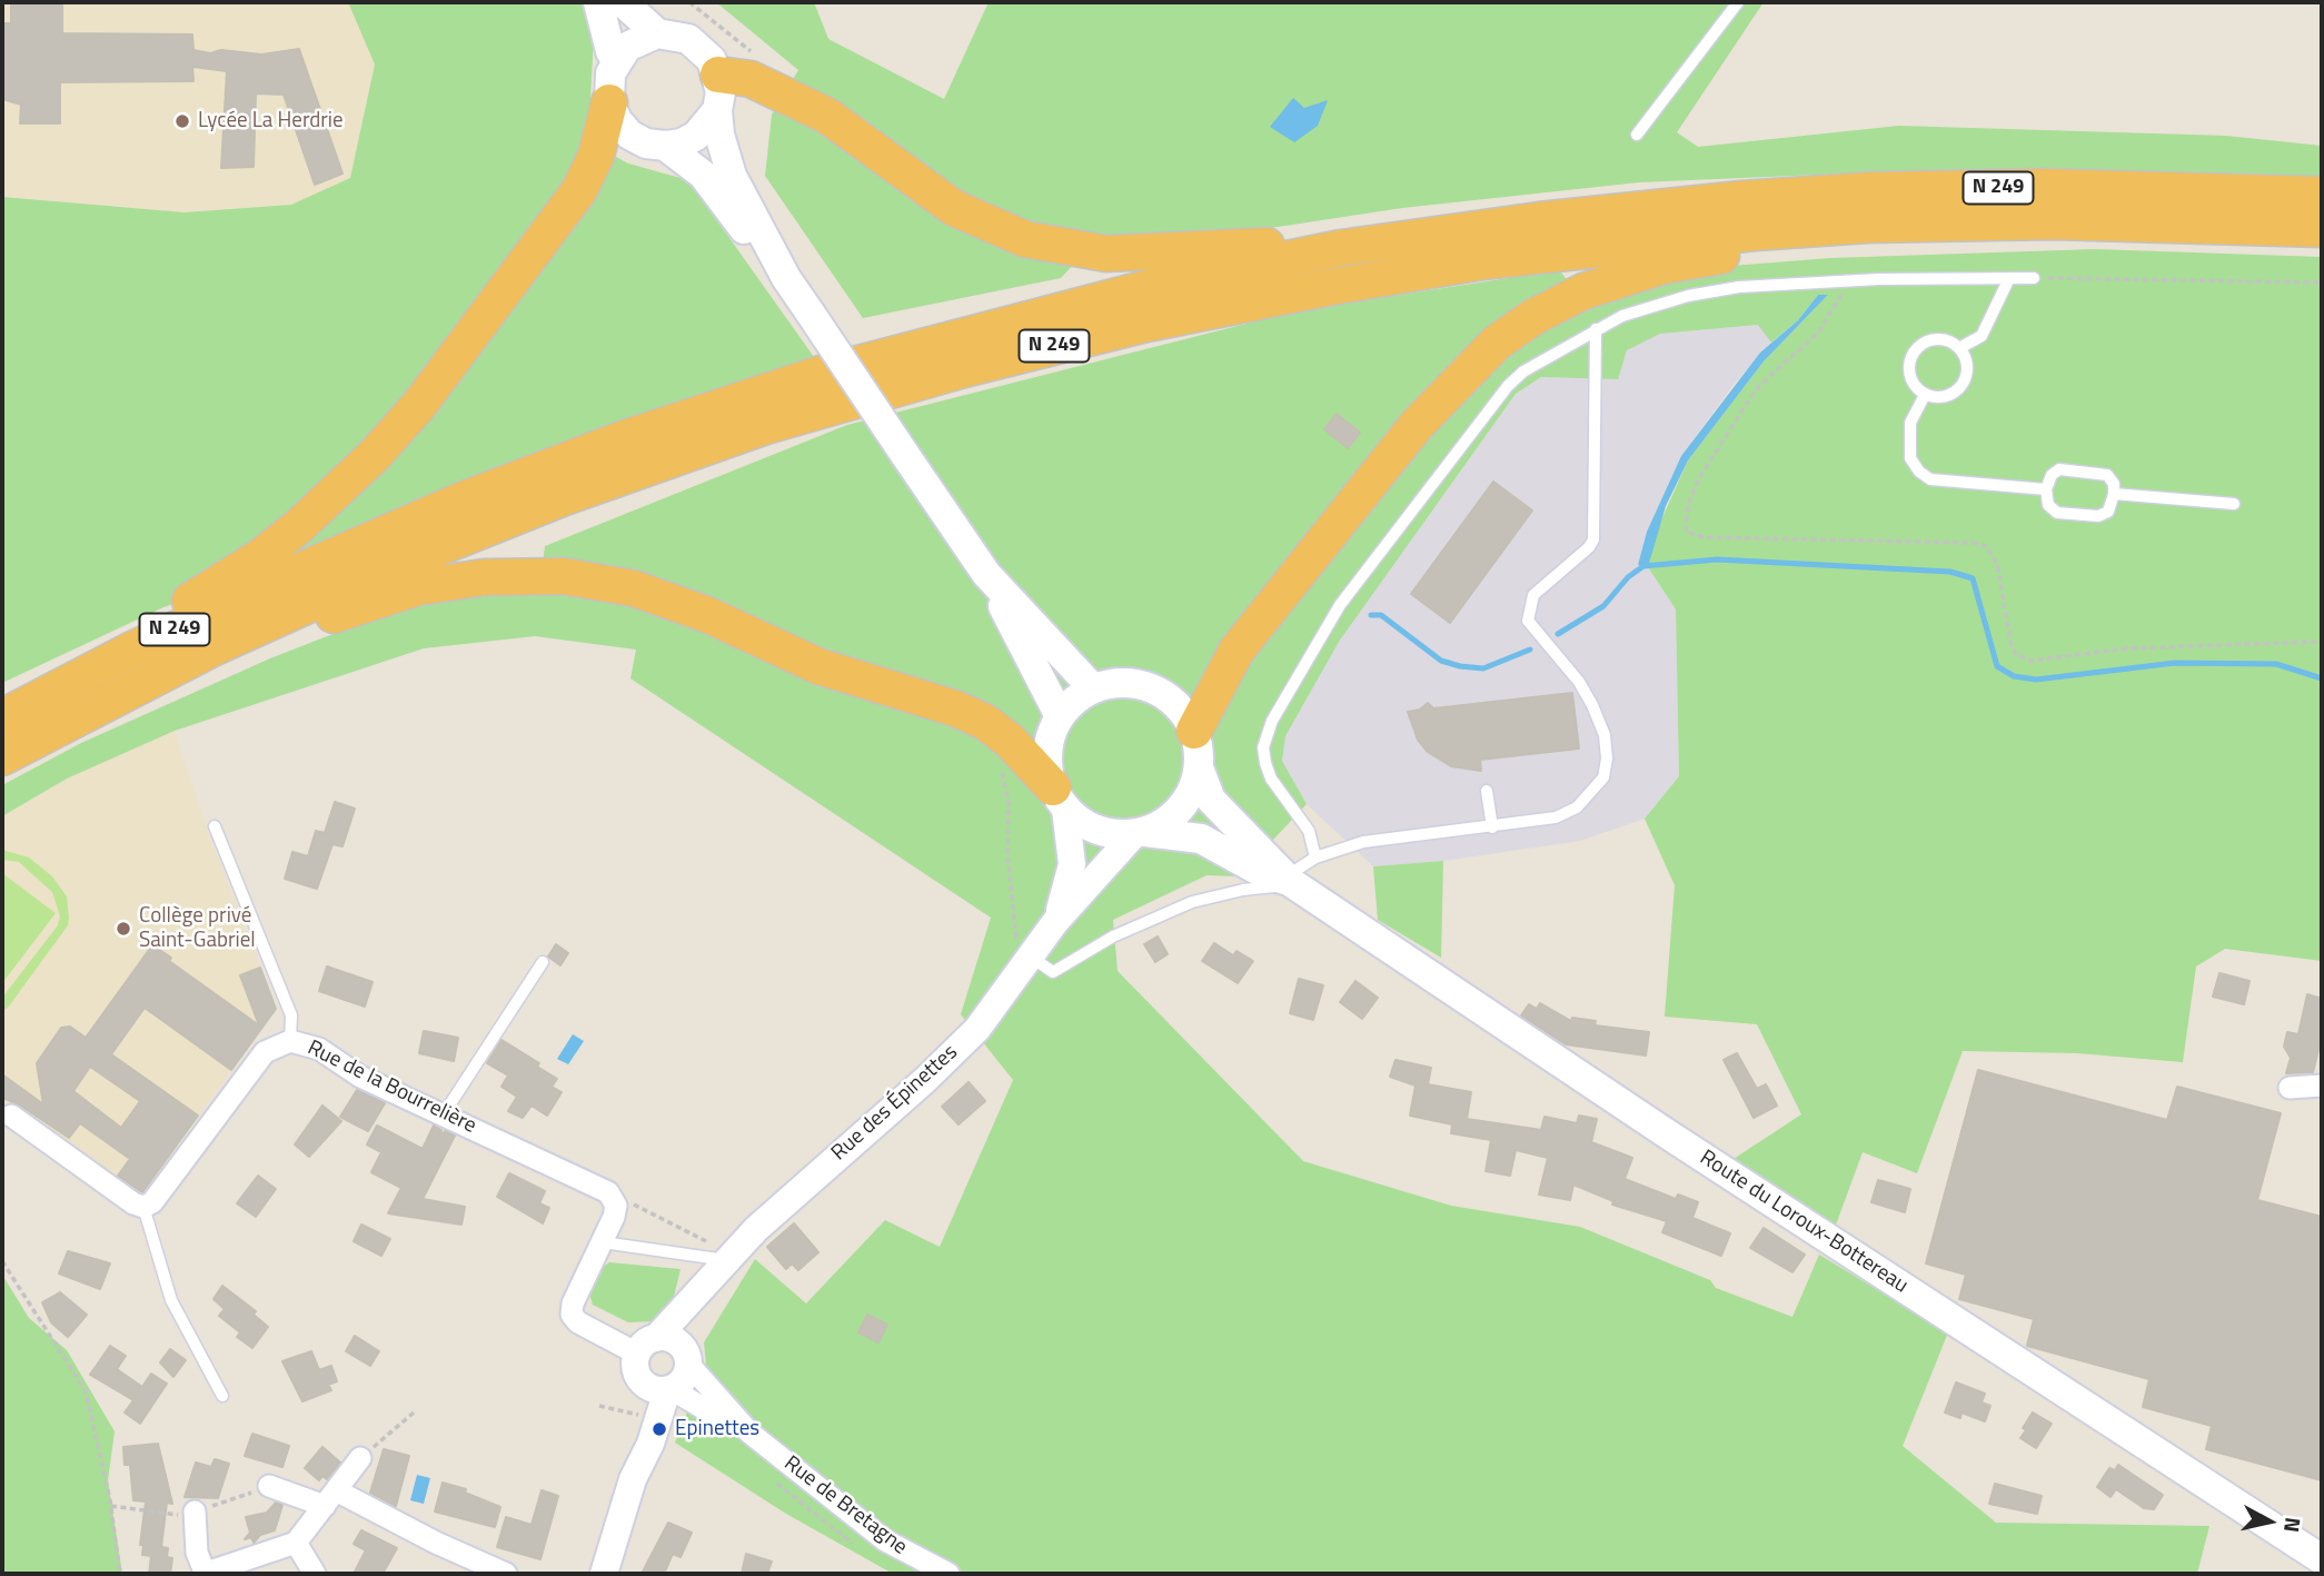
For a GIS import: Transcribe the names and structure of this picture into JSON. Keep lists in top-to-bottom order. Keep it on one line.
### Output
{"streets":{"highway":["N 249"],"main road":["Route du Loroux-Bottereau"],"street":["Rue de la Bourrelière","Rue des Épinettes","Rue de Bretagne"]},"crossings":[["Rue des Épinettes","Route du Loroux-Bottereau"],["Rue des Épinettes","Rue de Bretagne"]],"places":["Lycée La Herdrie","Collège privé Saint-Gabriel","Epinettes"],"north":"right"}
